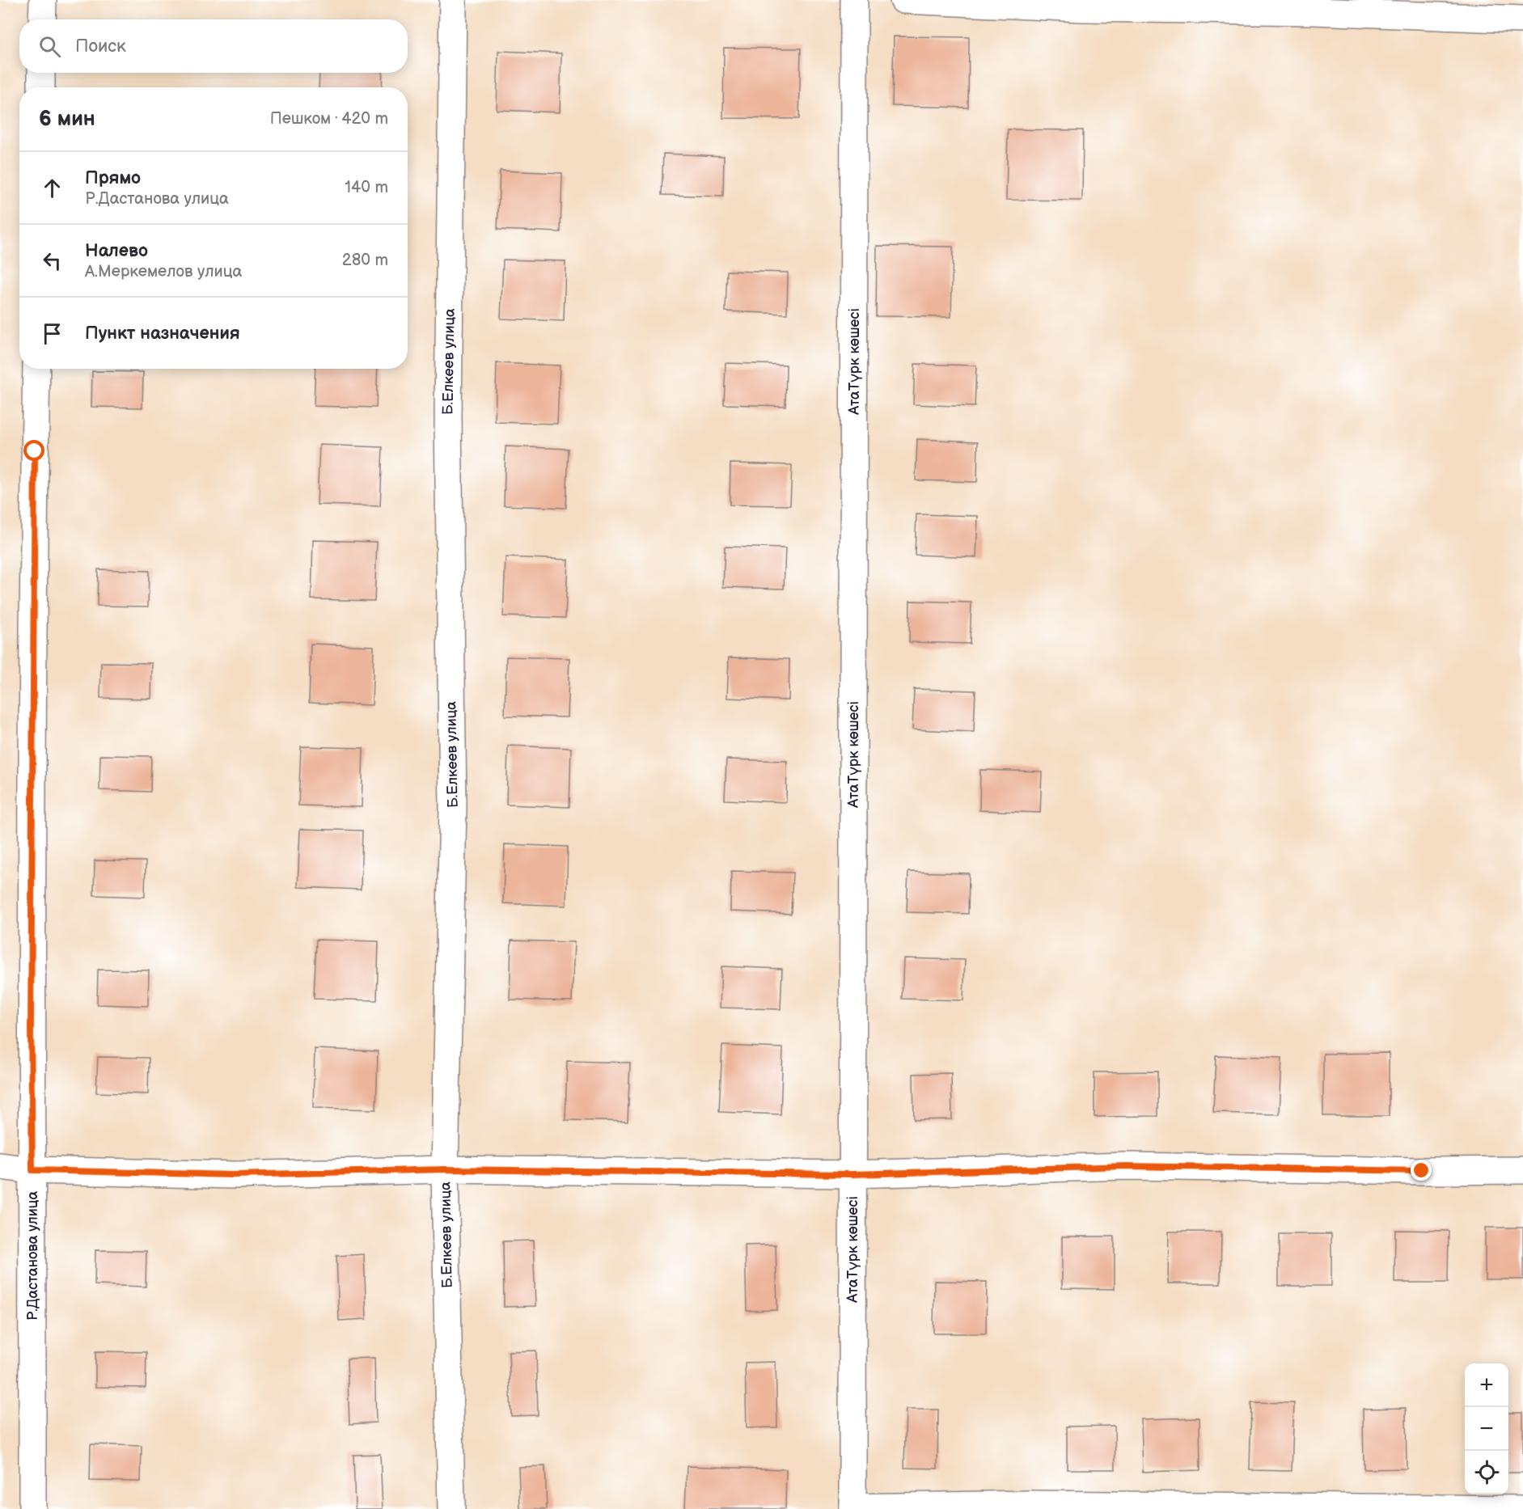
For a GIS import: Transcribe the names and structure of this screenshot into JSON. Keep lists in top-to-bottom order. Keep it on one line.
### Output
{"streets":{"street":["Б.Елкеев улица","АтаТүрк көшесі","Р.Дастанова улица"]},"page":{"search":"Поиск","heading":["6 мин","Пешком · 420 m"],"list":[["Прямо","Р.Дастанова улица","140 m"],["Налево","А.Меркемелов улица","280 m"],"Пункт назначения"],"map_buttons":["+","−"]}}
